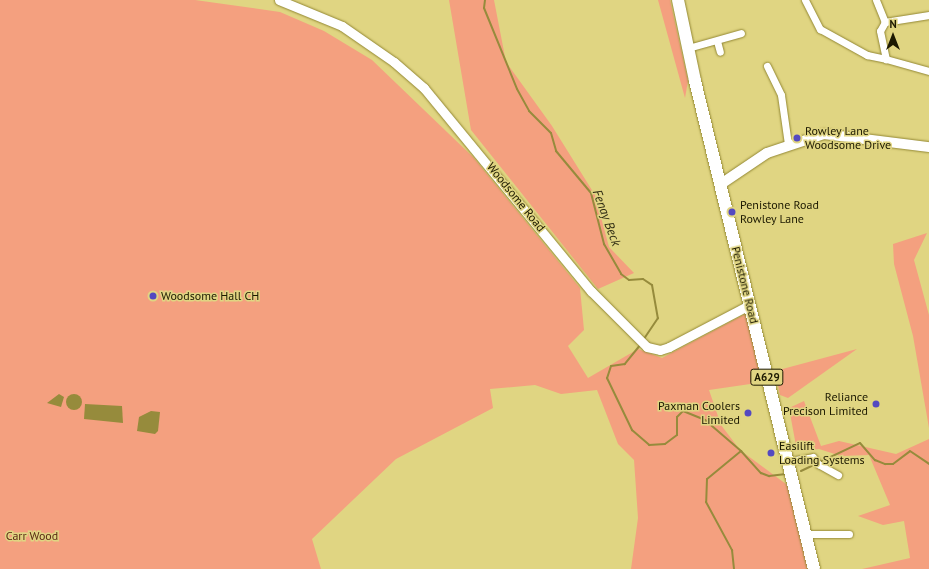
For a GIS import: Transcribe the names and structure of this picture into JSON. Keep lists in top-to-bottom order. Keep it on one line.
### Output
{"streets":{"highway":["Penistone Road","A629"],"street":["Woodsome Road"]},"crossings":[["Woodsome Road","Penistone Road"]],"water":["Fenay Beck"],"parks":["Carr Wood"],"places":["Rowley Lane Woodsome Drive","Penistone Road Rowley Lane","Woodsome Hall CH","Reliance Precison Limited","Paxman Coolers Limited","Easilift Loading Systems"],"north":"top"}
